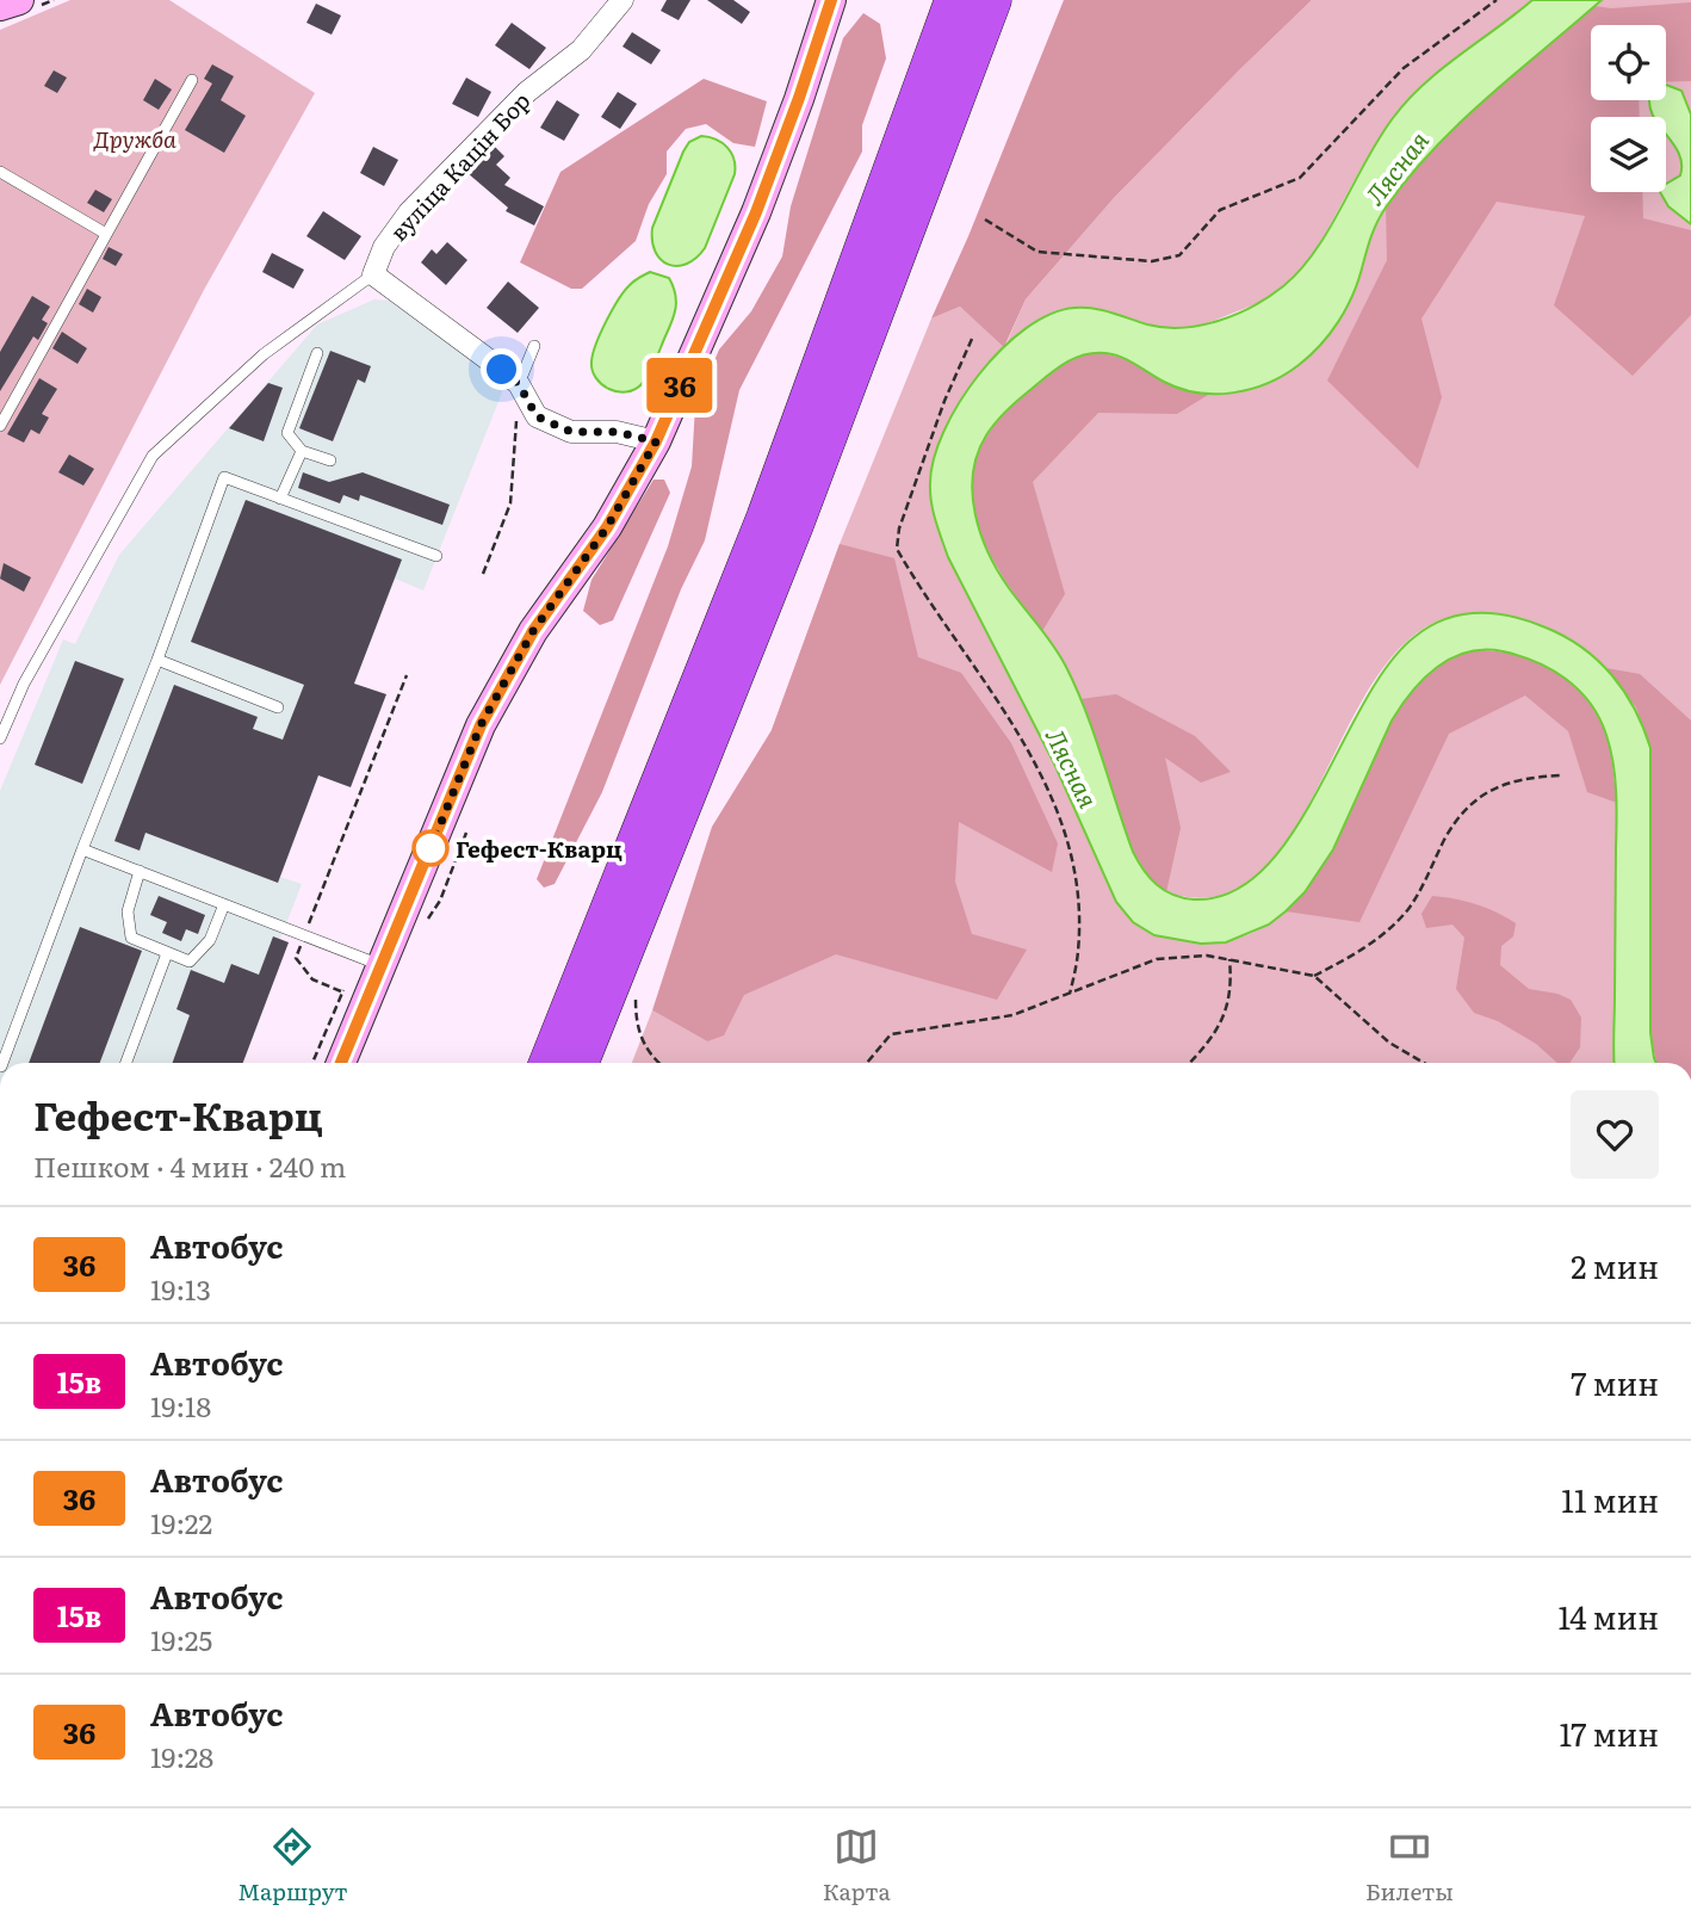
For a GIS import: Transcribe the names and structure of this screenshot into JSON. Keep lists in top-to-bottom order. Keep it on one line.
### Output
{"streets":{"street":["вуліца Кацін Бор"]},"water":["Лясная"],"parks":["Дружба"],"places":["Гефест-Кварц"],"lines":["bus line 36"],"page":{"on_map":"36","heading":["Гефест-Кварц","Пешком · 4 мин · 240 m"],"list":[{"mark":"36","name":"Автобус","note":"19:13","value":"2 мин"},{"mark":"15в","name":"Автобус","note":"19:18","value":"7 мин"},{"mark":"36","name":"Автобус","note":"19:22","value":"11 мин"},{"mark":"15в","name":"Автобус","note":"19:25","value":"14 мин"},{"mark":"36","name":"Автобус","note":"19:28","value":"17 мин"}],"tabs":["Маршрут","Карта","Билеты"]}}
